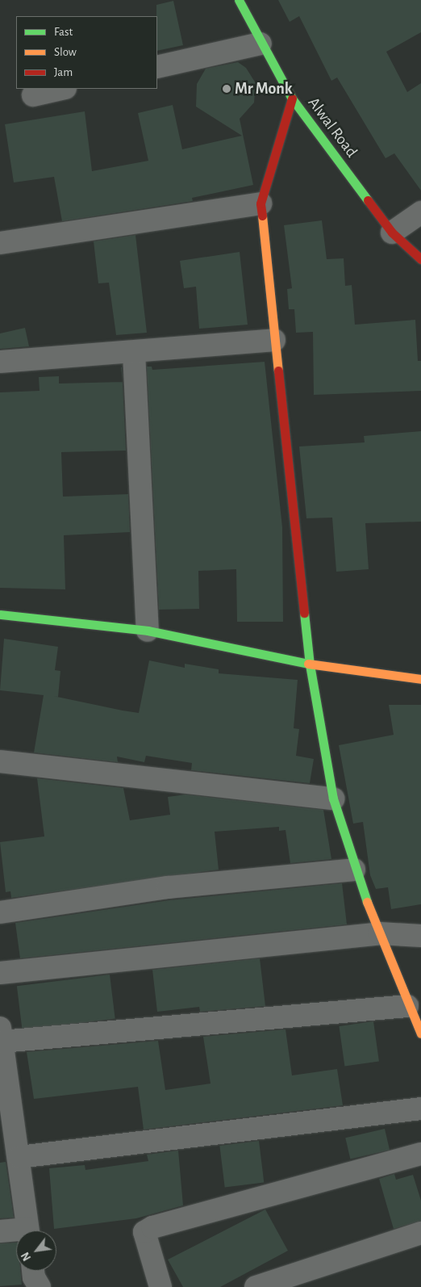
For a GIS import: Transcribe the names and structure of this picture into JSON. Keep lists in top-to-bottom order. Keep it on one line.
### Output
{"streets":{"street":["Alwal Road"]},"places":["Mr Monk"],"legend":["Fast","Slow","Jam"],"north":"bottom left"}
